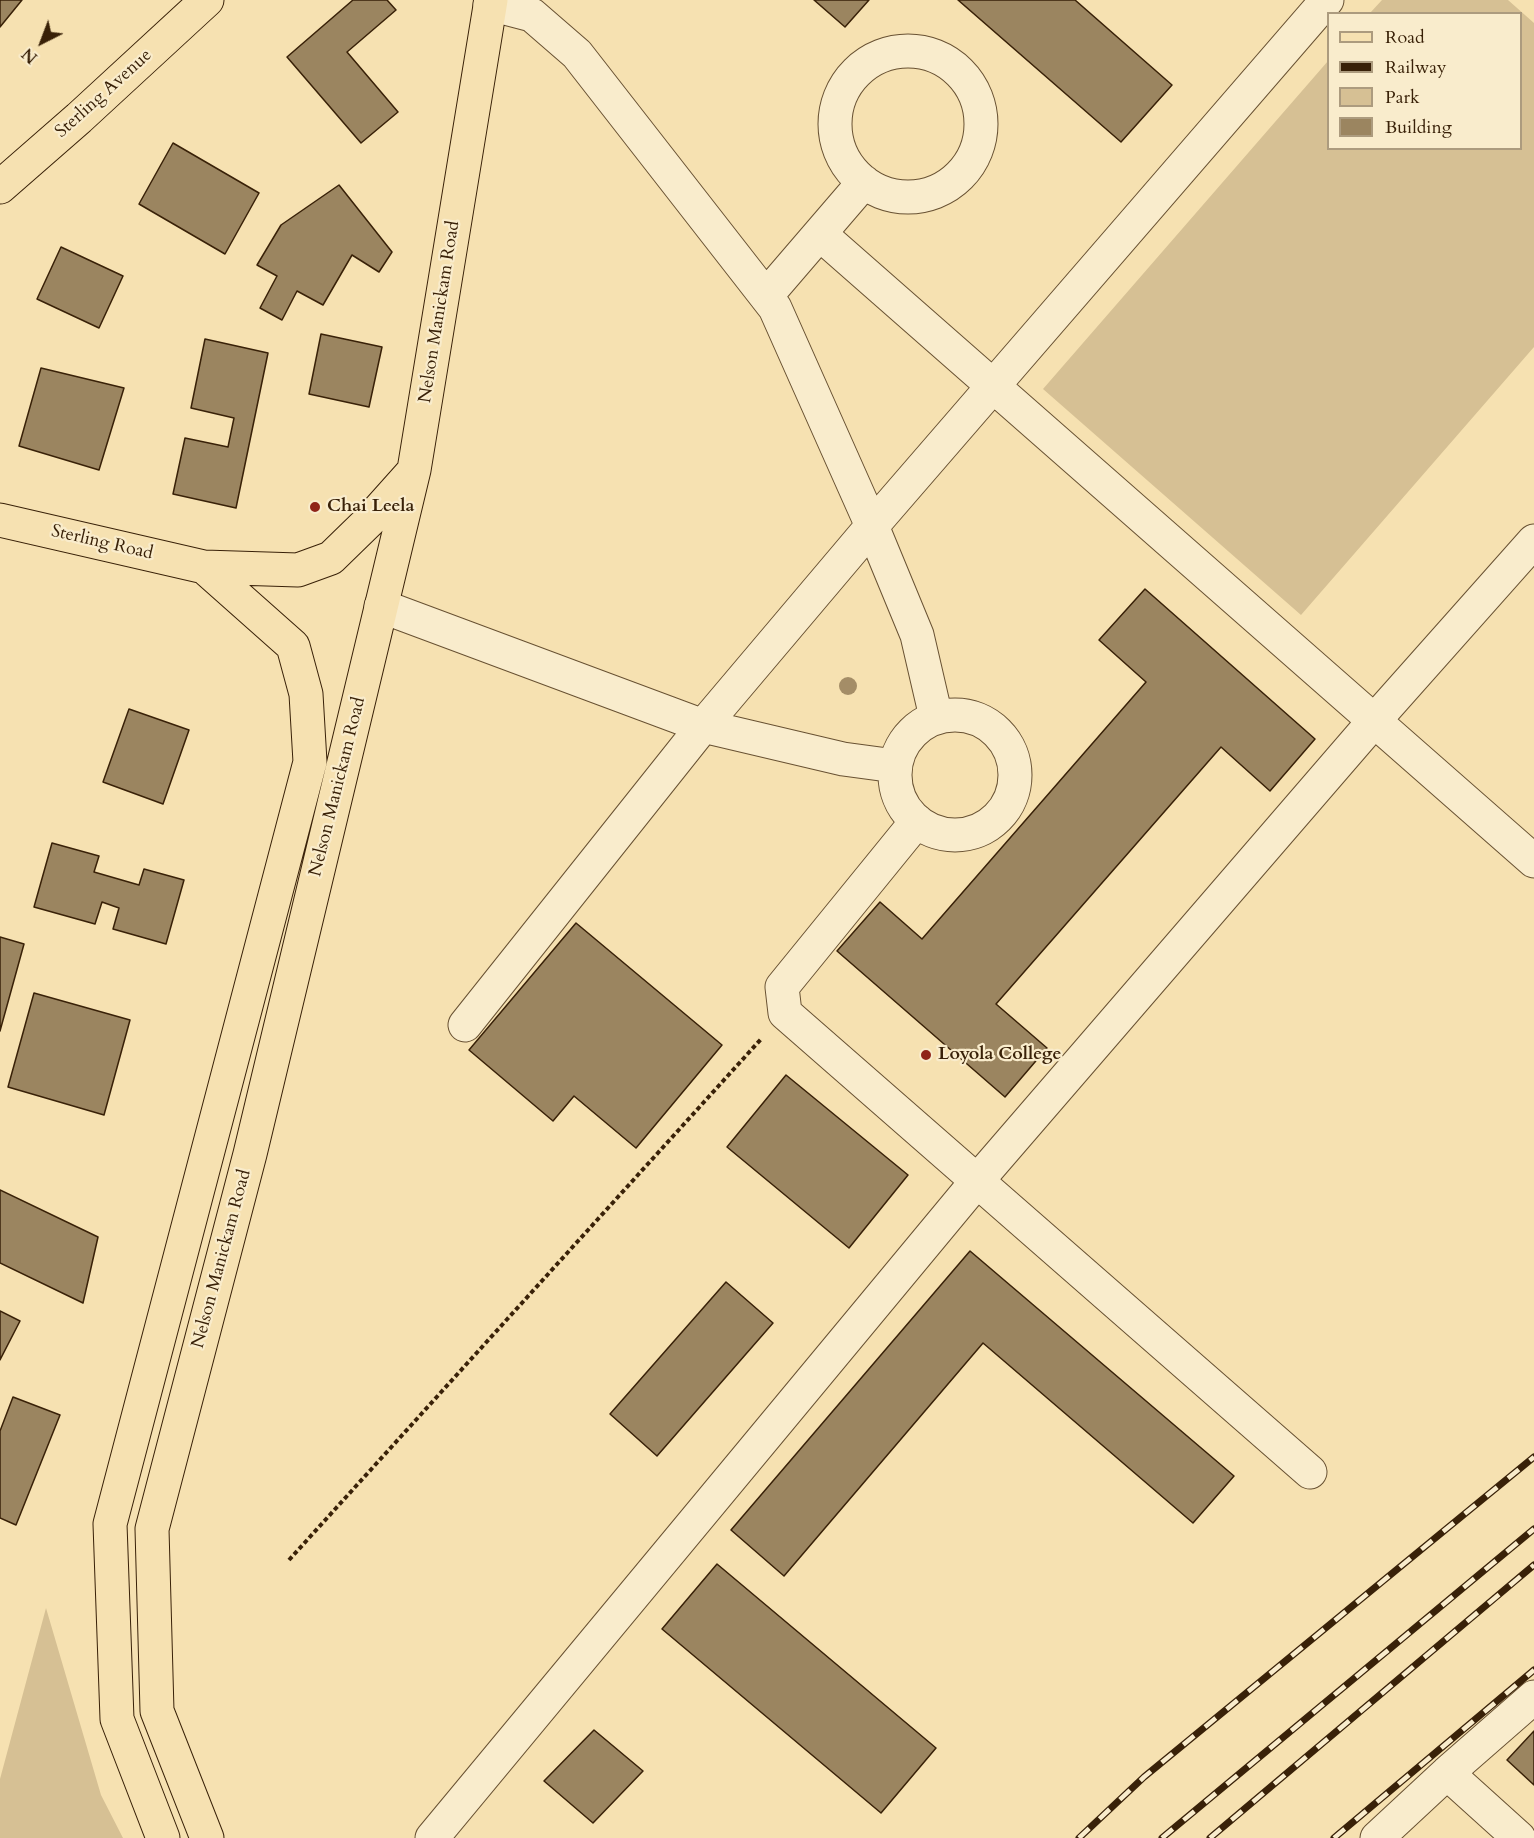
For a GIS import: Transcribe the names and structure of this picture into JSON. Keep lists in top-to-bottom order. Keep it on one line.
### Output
{"streets":{"main road":["Sterling Avenue","Nelson Manickam Road","Sterling Road"]},"crossings":[["Nelson Manickam Road","Sterling Road"]],"places":["Chai Leela","Loyola College"],"legend":["Road","Railway","Park","Building"],"north":"bottom left"}
